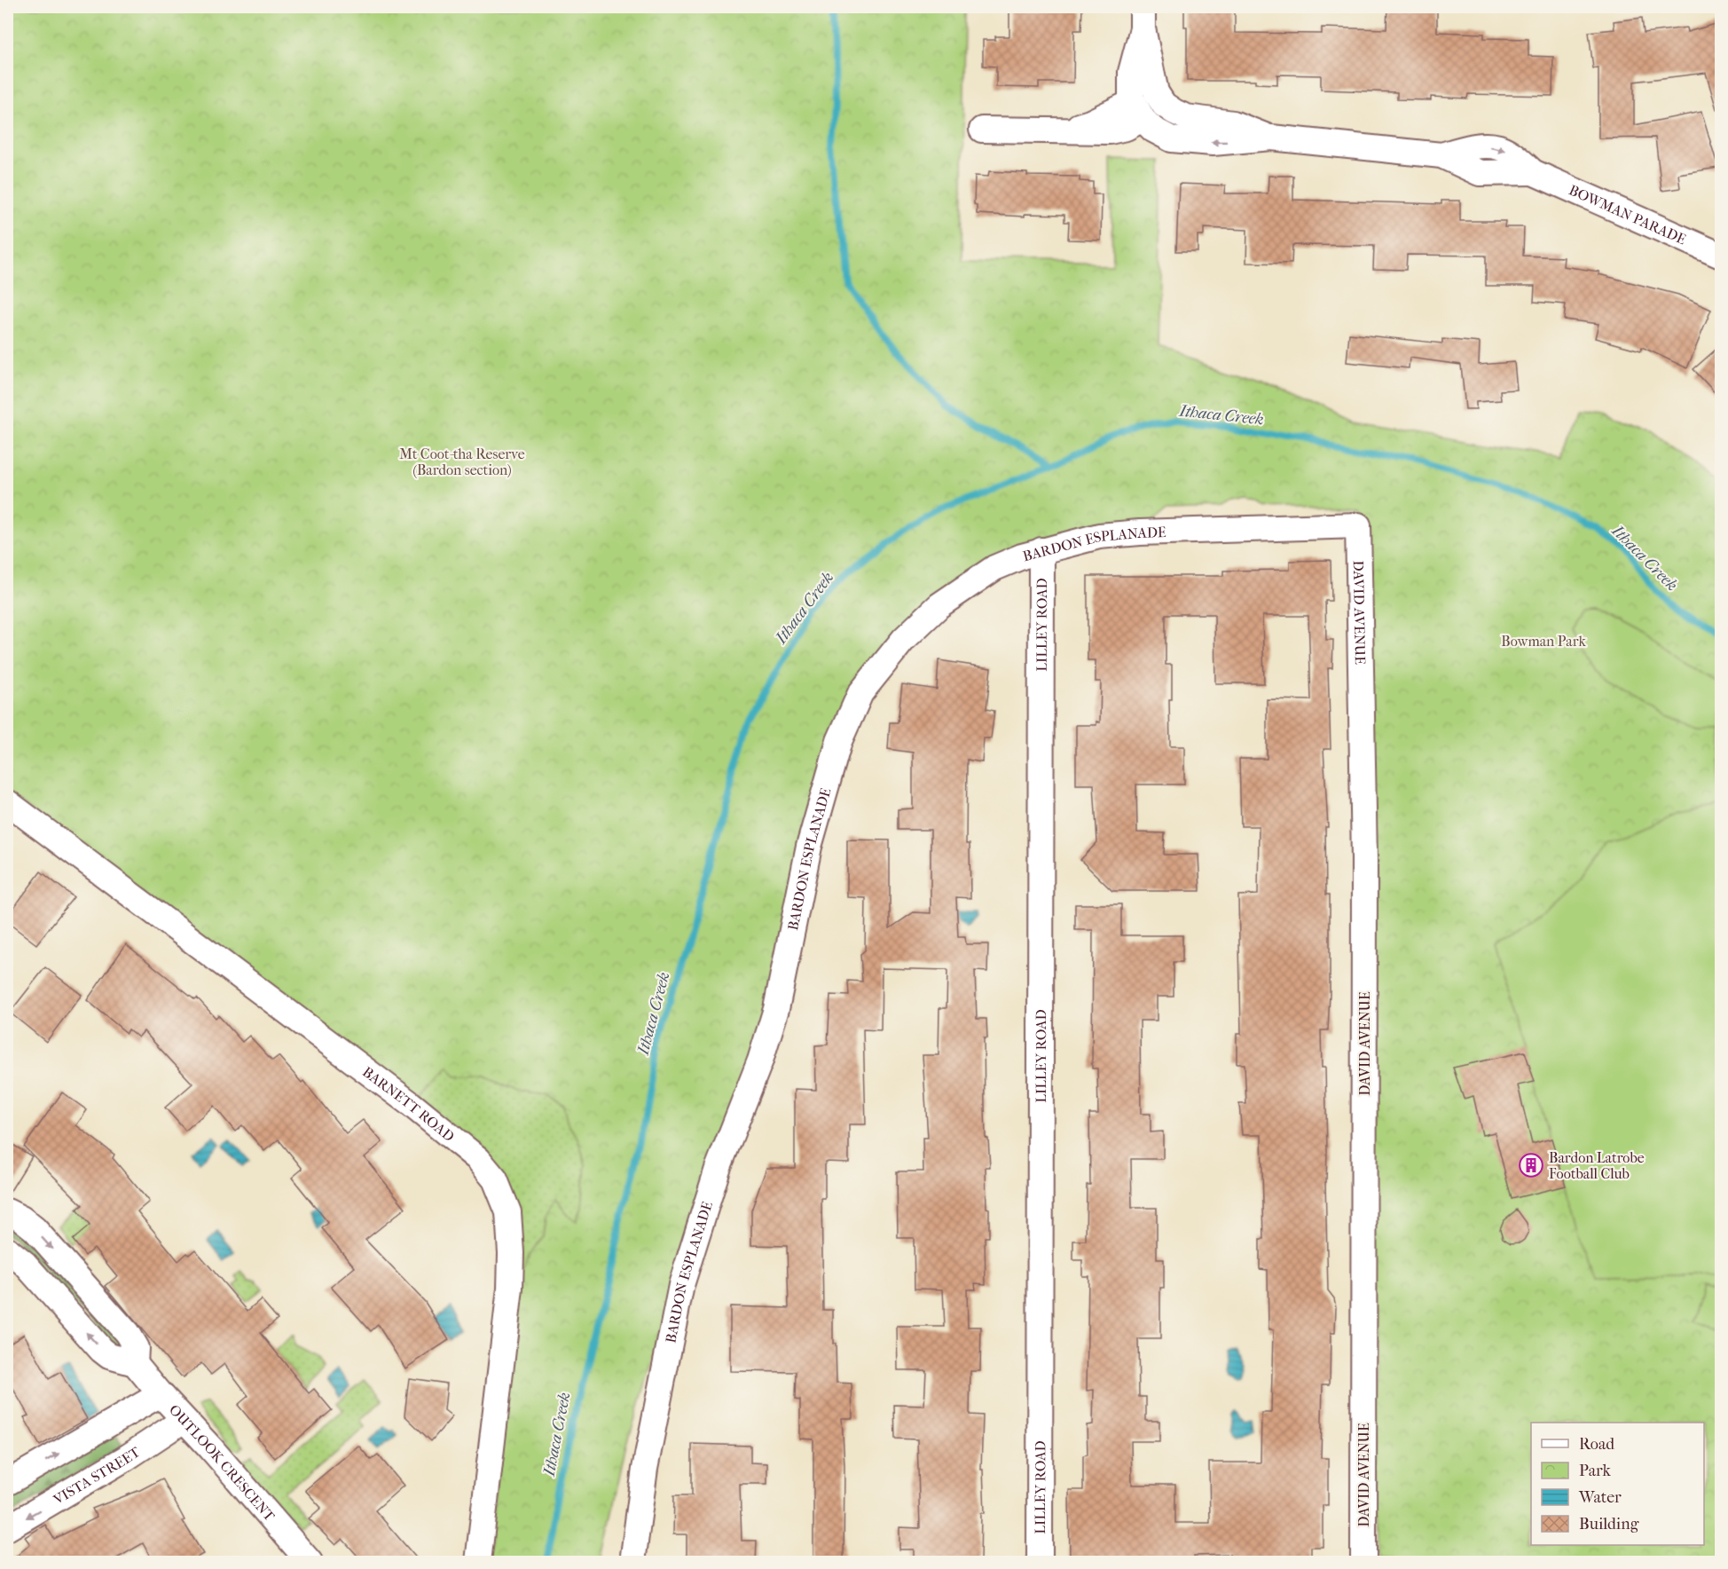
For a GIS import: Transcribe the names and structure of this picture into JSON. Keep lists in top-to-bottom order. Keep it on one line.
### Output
{"streets":{"street":["BOWMAN PARADE","BARDON ESPLANADE","DAVID AVENUE","LILLEY ROAD","BARNETT ROAD","OUTLOOK CRESCENT","VISTA STREET"]},"crossings":[["BARDON ESPLANADE","DAVID AVENUE"],["BARDON ESPLANADE","LILLEY ROAD"],["OUTLOOK CRESCENT","VISTA STREET"]],"water":["Ithaca Creek"],"parks":["Mt Coot-tha Reserve (Bardon section)","Bowman Park"],"places":{"building":["Bardon Latrobe Football Club"]},"legend":["Road","Park","Water","Building"]}
